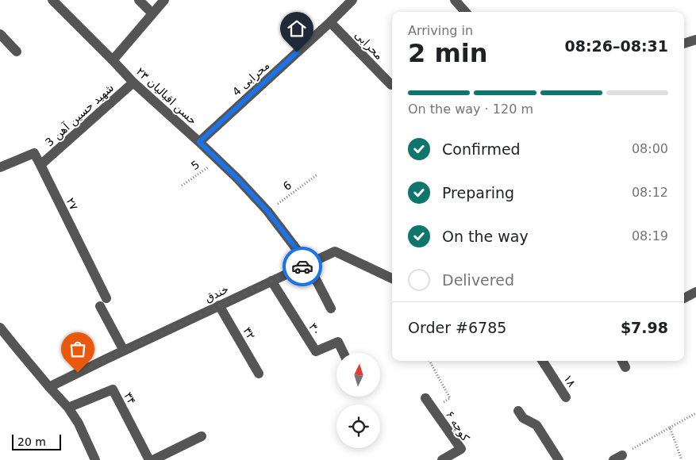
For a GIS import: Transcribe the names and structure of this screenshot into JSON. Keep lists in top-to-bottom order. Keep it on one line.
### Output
{"streets":{"street":["محرابی","محرابی 4","۲۳ حسن اقبالیان","شهید حسین آهن 3","۲۷","خندق","۳۰","۳۲","۱۸","۳۴","کوچه ۶"],"path":["5","6"]},"crossings":[["محرابی","محرابی 4"],["محرابی 4","۲۳ حسن اقبالیان"],["۲۳ حسن اقبالیان","شهید حسین آهن 3"],["۲۳ حسن اقبالیان","5"],["۲۳ حسن اقبالیان","6"],["۲۳ حسن اقبالیان","خندق"],["شهید حسین آهن 3","۲۷"],["۲۷","خندق"],["خندق","۳۰"],["خندق","۳۲"]],"scale_bar":"20 m","north":"top","page":{"heading":["2 min","Arriving in","08:26–08:31"],"panel":["Order #6785","$7.98"],"bar":"On the way · 120 m","list":[["Confirmed","08:00"],["Preparing","08:12"],["On the way","08:19"],"Delivered"],"scale":"20 m"}}
